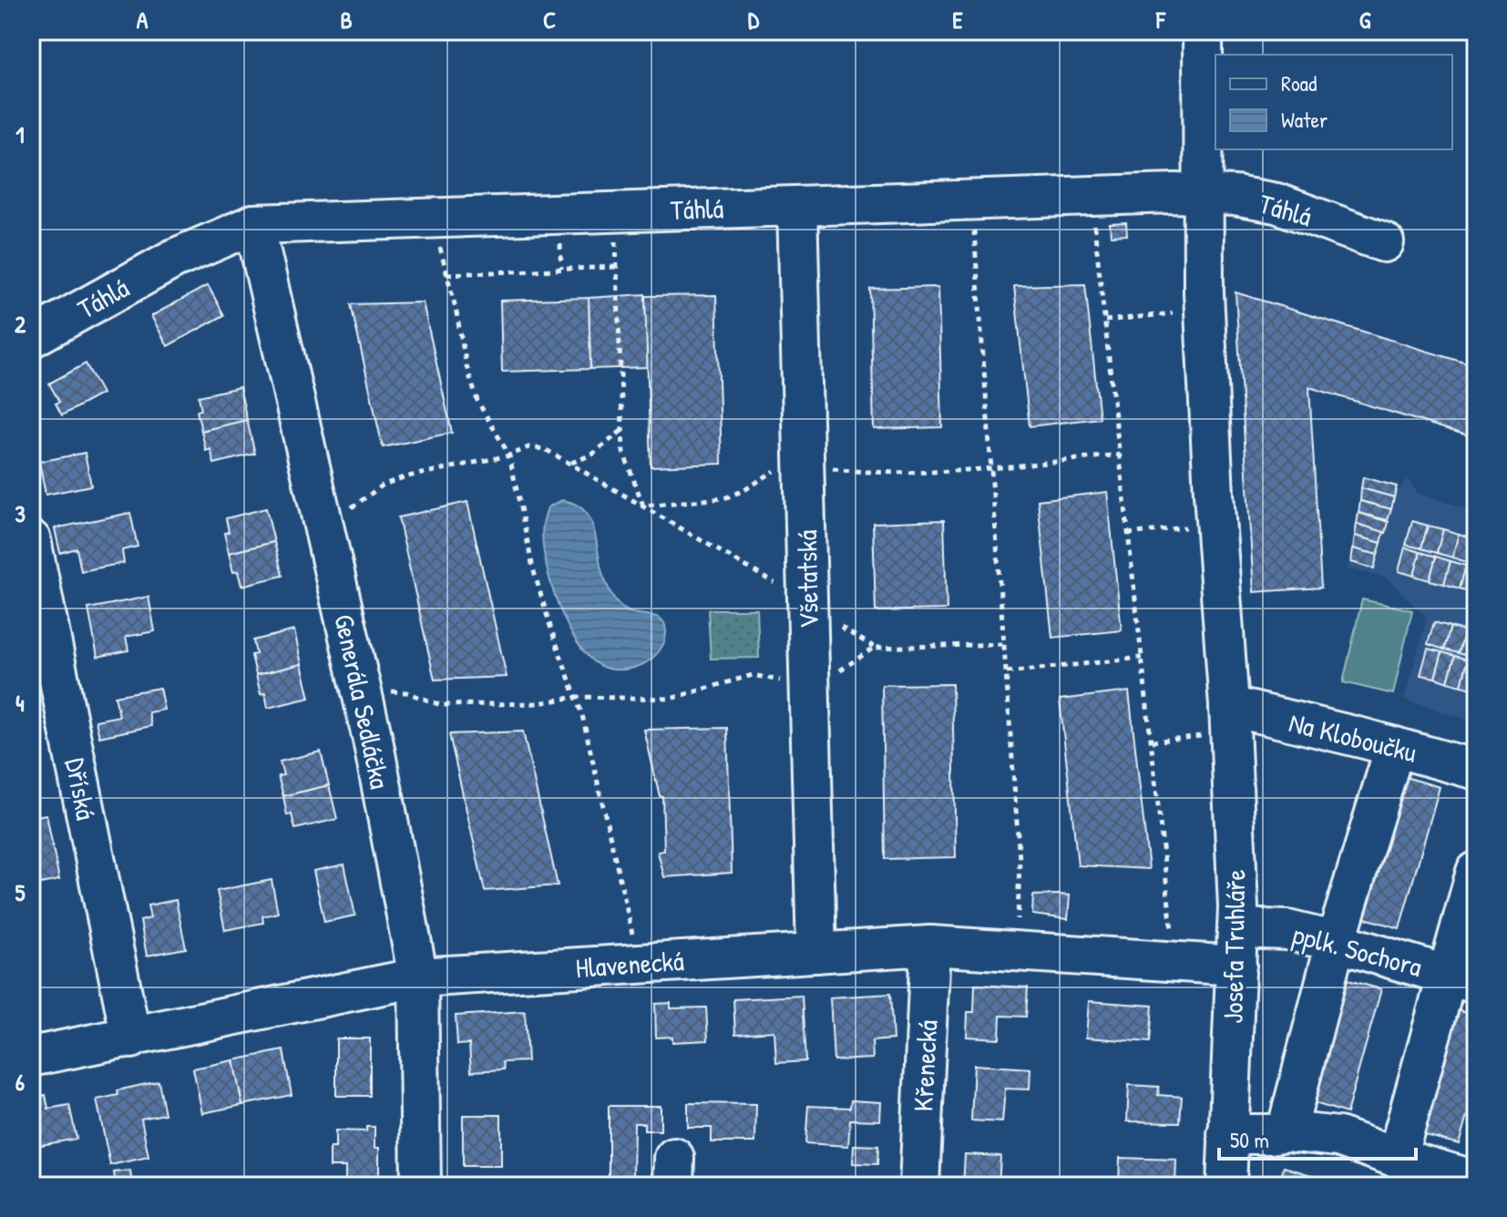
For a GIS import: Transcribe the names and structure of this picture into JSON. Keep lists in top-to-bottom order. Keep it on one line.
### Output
{"streets":{"street":["Táhlá","Všetatská","Generála Sedláčka","Na Kloboučku","Dříská","Josefa Truhláře","pplk. Sochora","Hlavenecká","Křenecká"]},"crossings":[["Táhlá","Všetatská"],["Táhlá","Generála Sedláčka"],["Táhlá","Josefa Truhláře"],["Všetatská","Hlavenecká"],["Generála Sedláčka","Hlavenecká"],["Na Kloboučku","Josefa Truhláře"],["Dříská","Hlavenecká"],["Josefa Truhláře","pplk. Sochora"],["Josefa Truhláře","Hlavenecká"],["Hlavenecká","Křenecká"]],"legend":["Road","Water"],"scale_bar":"50 m","grid":{"columns":["A","B","C","D","E","F","G"],"rows":["1","2","3","4","5","6"]}}
